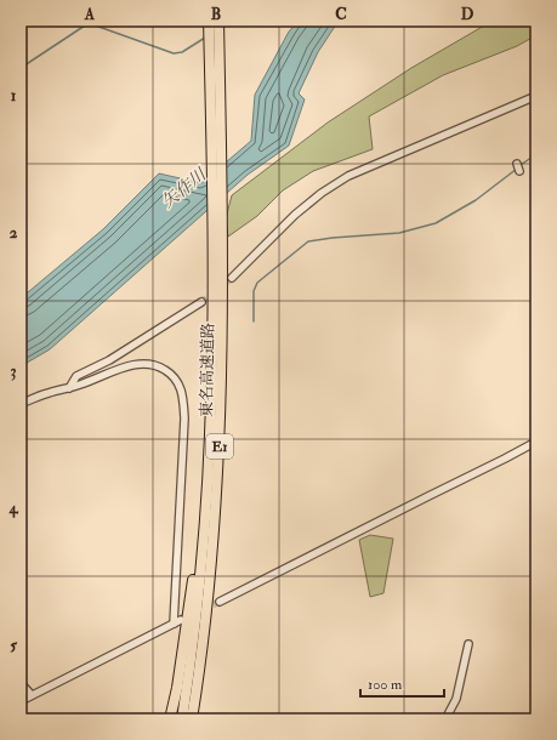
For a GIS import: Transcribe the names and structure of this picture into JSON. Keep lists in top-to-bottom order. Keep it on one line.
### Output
{"streets":{"highway":["東名高速道路","E1"]},"water":["矢作川"],"scale_bar":"100 m","grid":{"columns":["A","B","C","D"],"rows":["1","2","3","4","5"]}}
